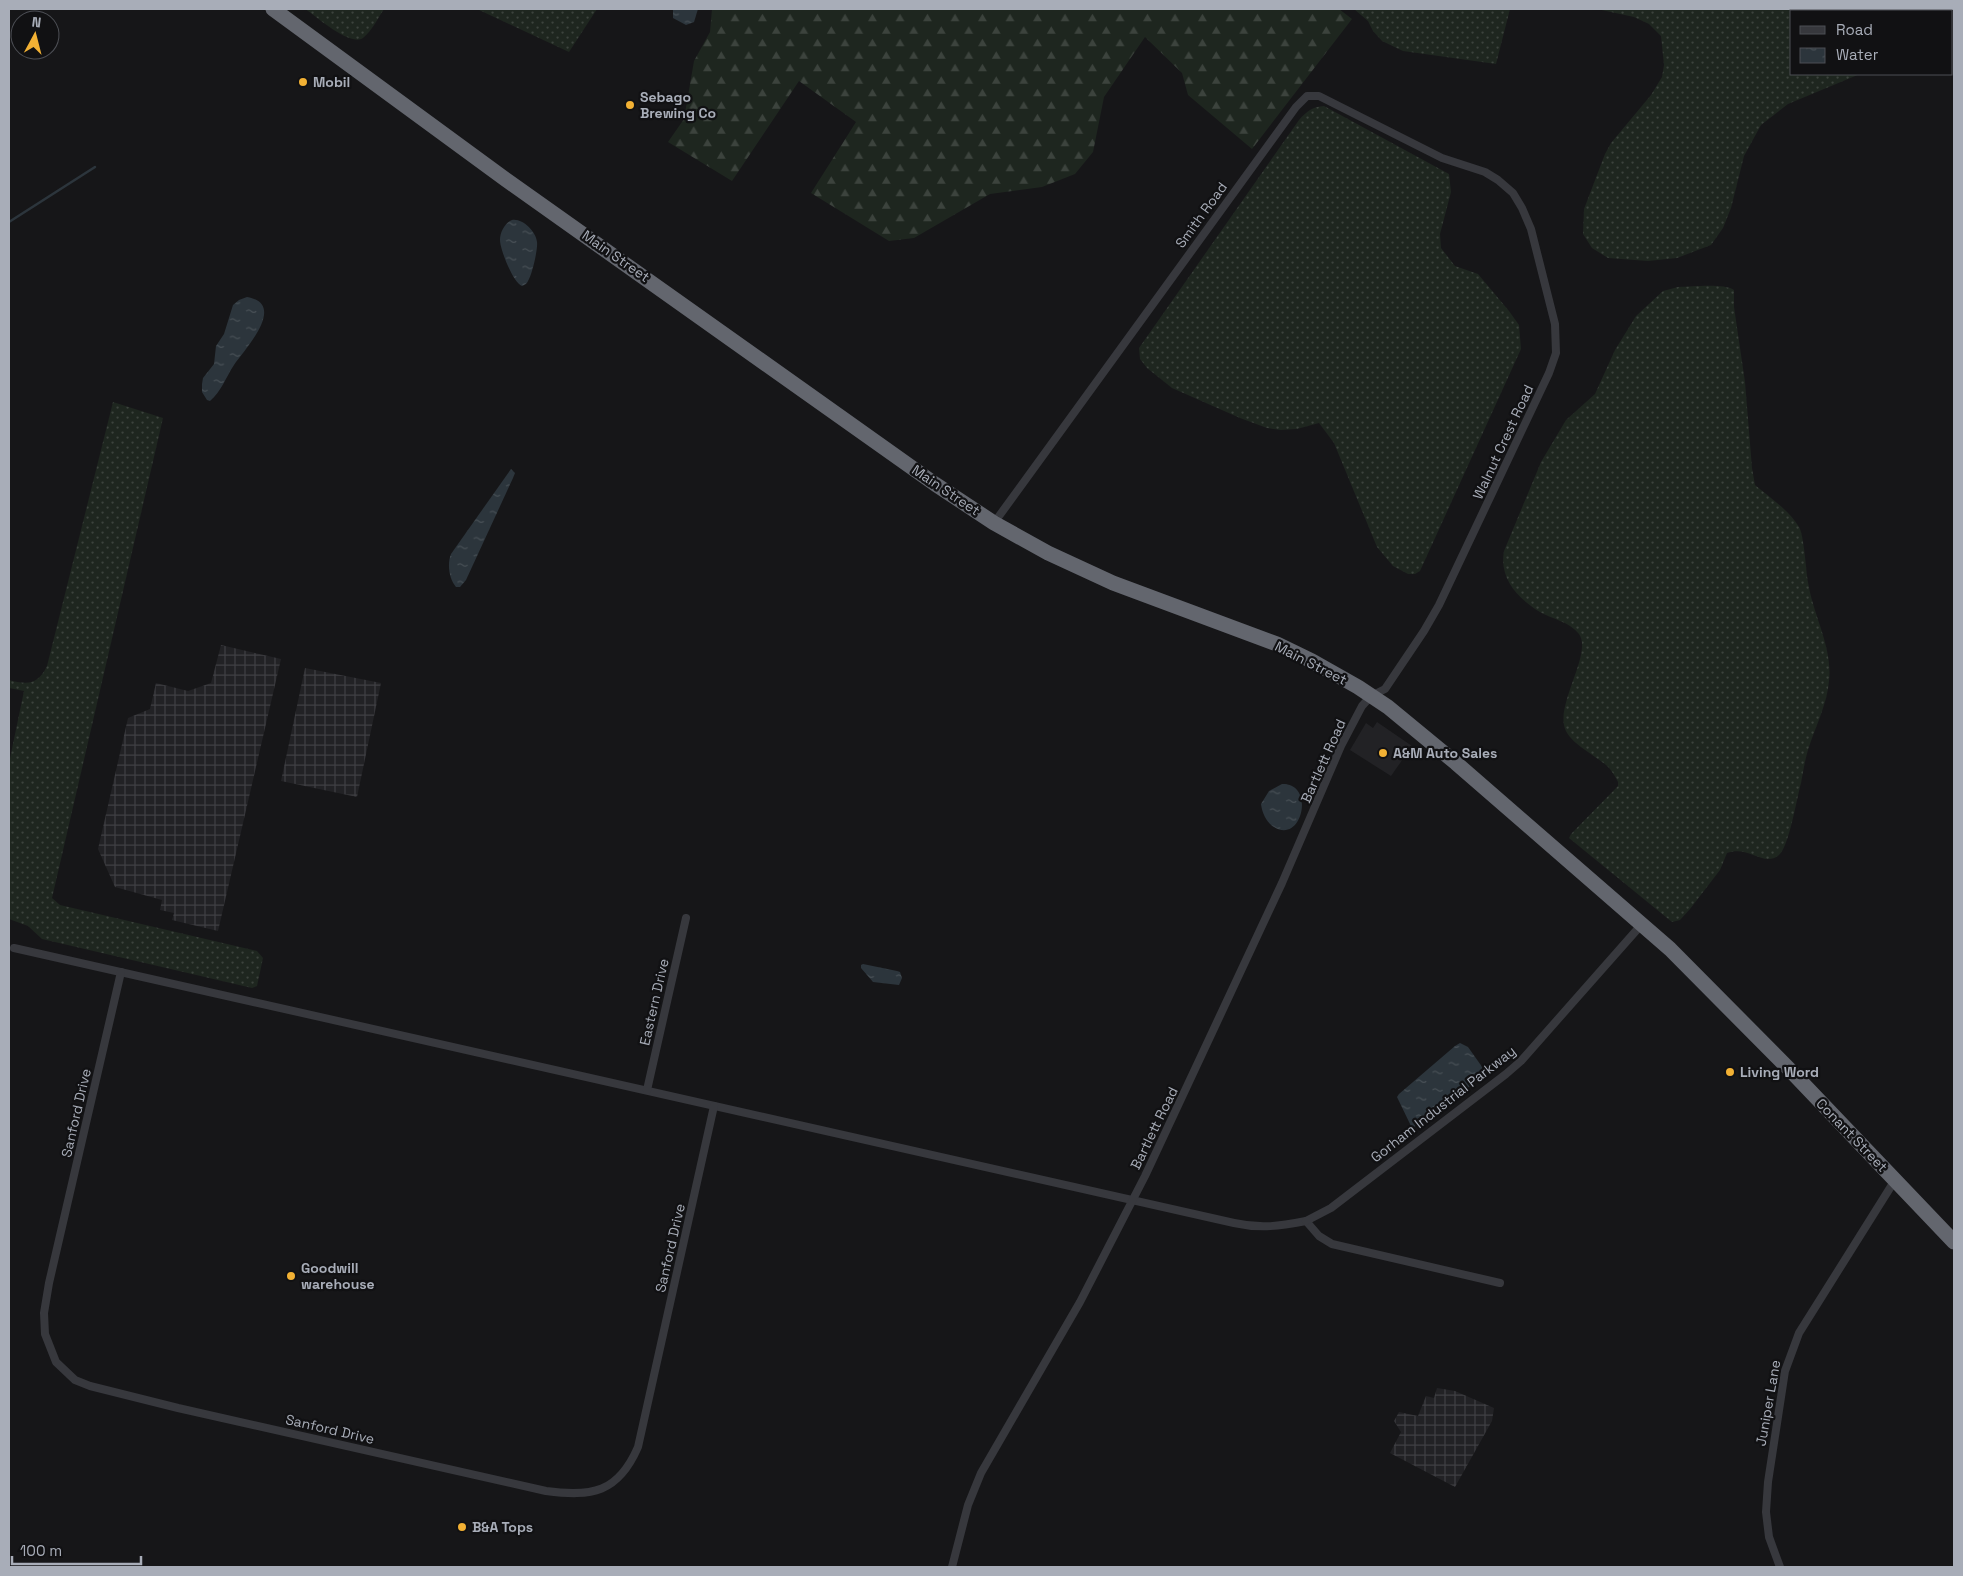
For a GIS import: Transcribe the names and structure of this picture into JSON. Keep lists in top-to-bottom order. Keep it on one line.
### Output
{"streets":{"highway":["Main Street","Conant Street"],"street":["Smith Road","Walnut Crest Road","Bartlett Road","Eastern Drive","Gorham Industrial Parkway","Sanford Drive","Juniper Lane"]},"crossings":[["Smith Road","Main Street"],["Smith Road","Walnut Crest Road"],["Main Street","Walnut Crest Road"],["Main Street","Bartlett Road"],["Main Street","Gorham Industrial Parkway"],["Main Street","Conant Street"],["Walnut Crest Road","Bartlett Road"],["Gorham Industrial Parkway","Conant Street"],["Conant Street","Juniper Lane"]],"places":["Mobil","Sebago Brewing Co","A&M Auto Sales","Living Word","Goodwill warehouse","B&A Tops"],"legend":["Road","Water"],"scale_bar":"100 m","north":"top"}
